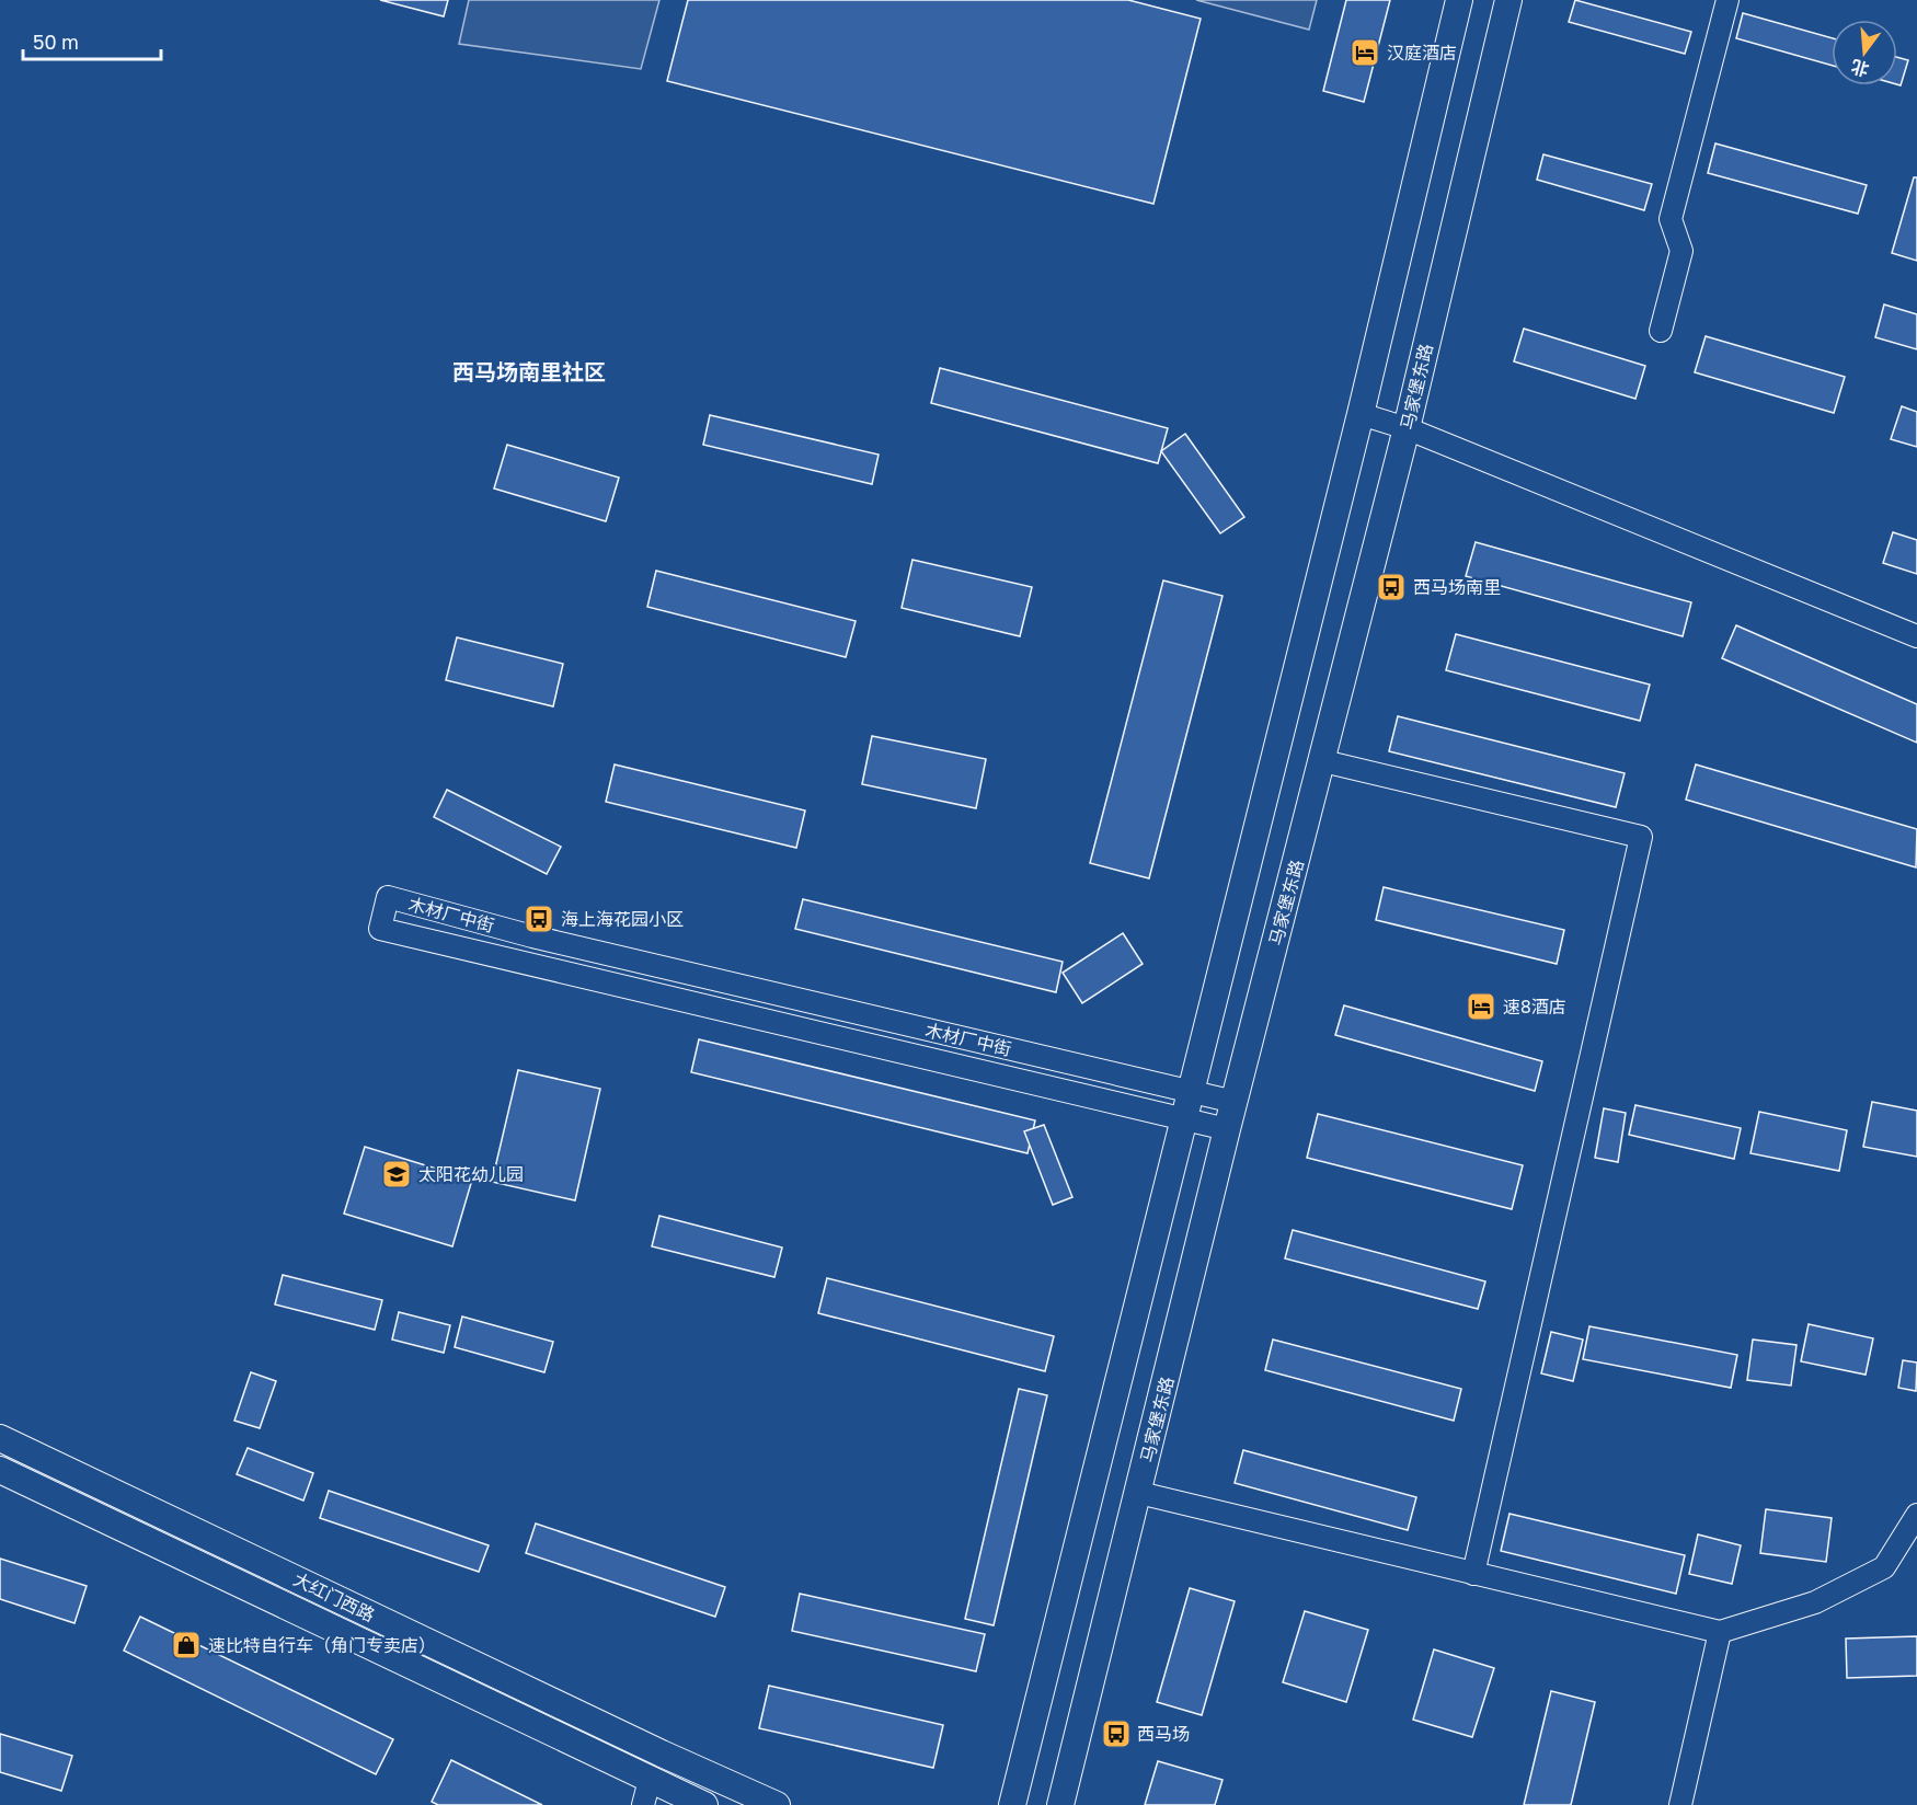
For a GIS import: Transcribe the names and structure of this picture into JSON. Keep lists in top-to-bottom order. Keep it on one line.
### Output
{"streets":{"main road":["马家堡东路","大红门西路"],"street":["木材厂中街"]},"crossings":[["马家堡东路","木材厂中街"]],"districts":["西马场南里社区"],"places":{"hotel":["汉庭酒店","速8酒店"],"bus stop":["西马场南里","海上海花园小区","西马场"],"school or university":["太阳花幼儿园"],"shop":["速比特自行车（角门专卖店）"]},"scale_bar":"50 m","north":"bottom"}
